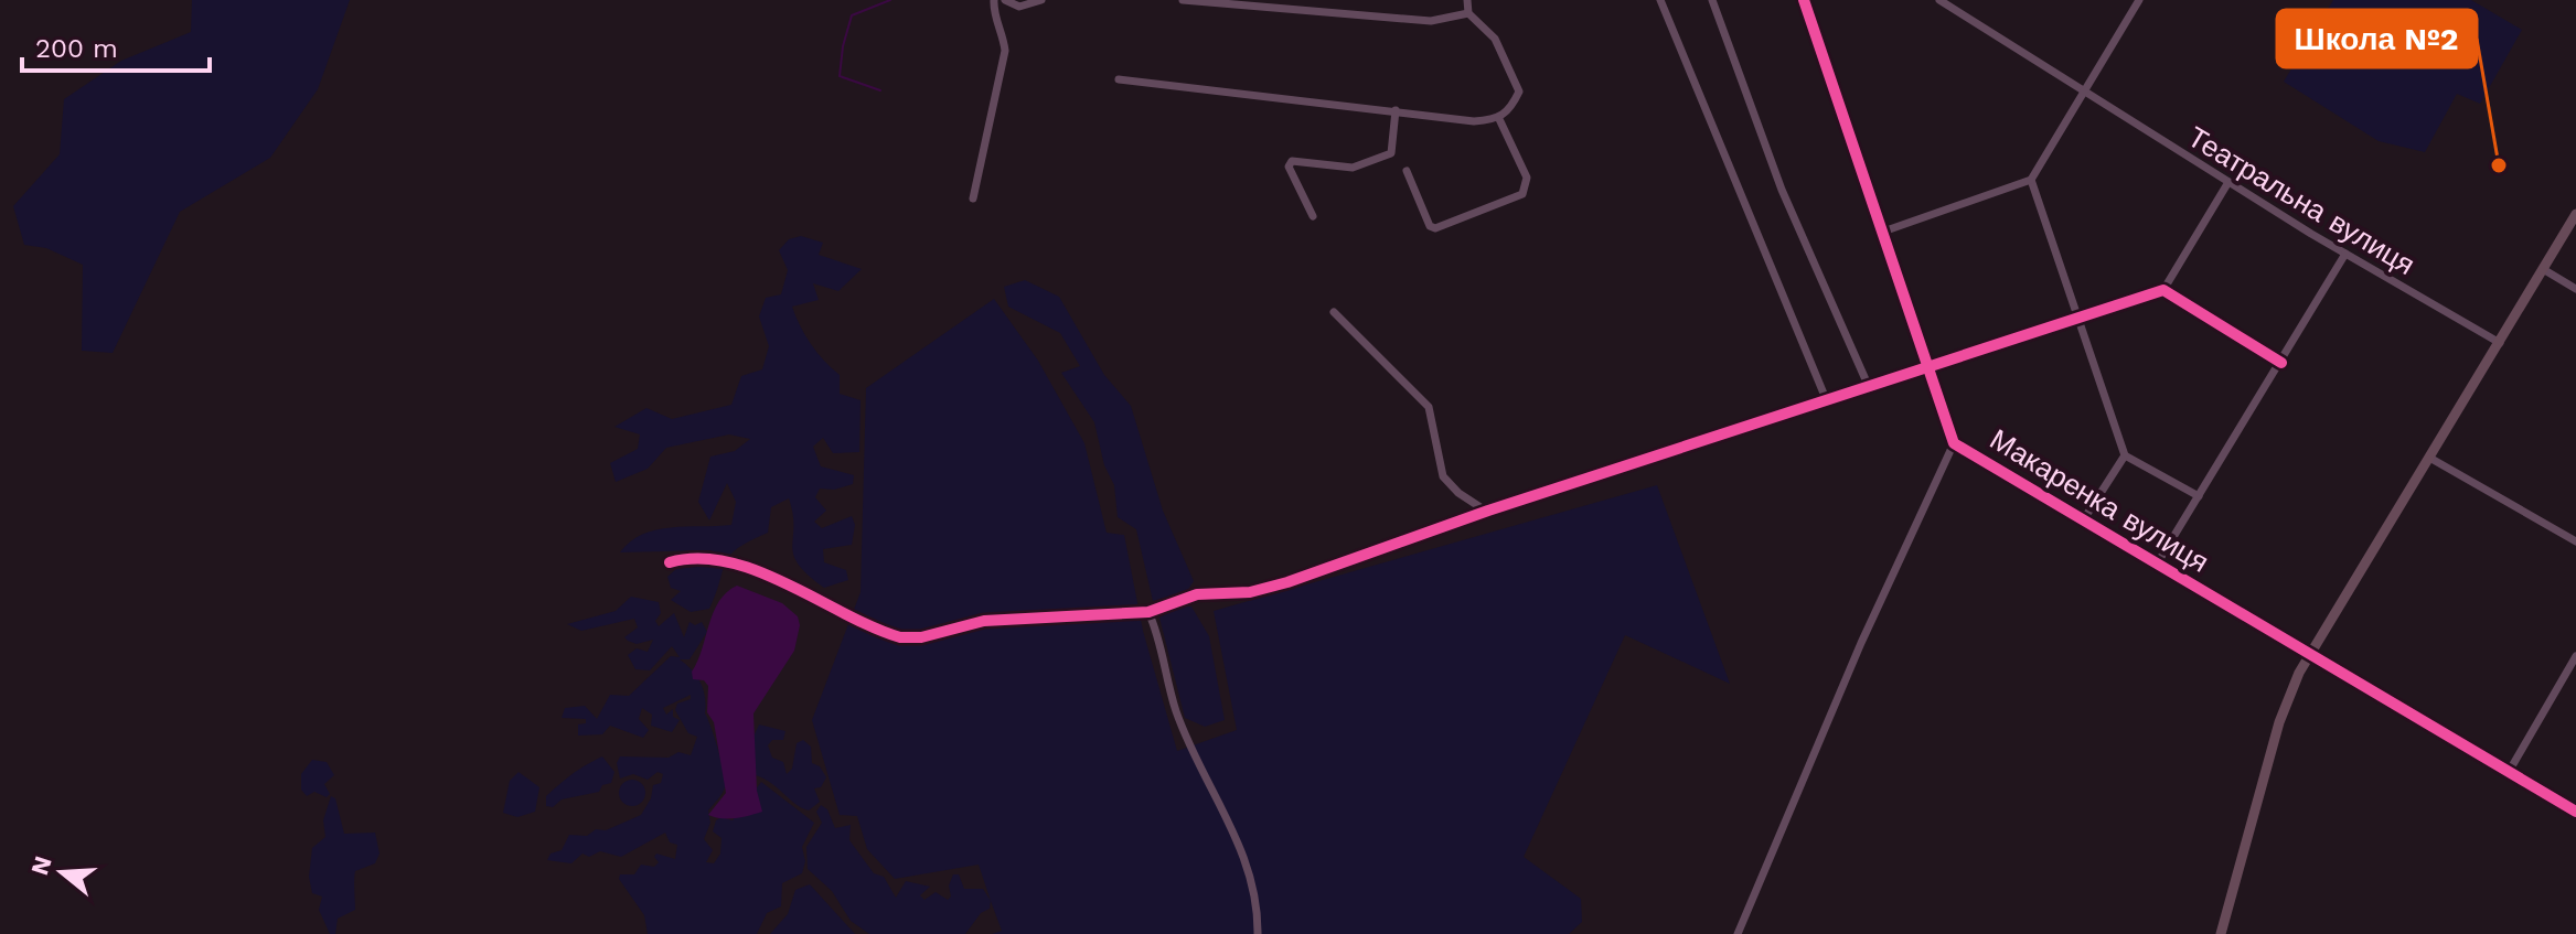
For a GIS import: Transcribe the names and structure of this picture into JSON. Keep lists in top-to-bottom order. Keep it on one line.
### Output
{"streets":{"street":["Театральна вулиця","Макаренка вулиця"]},"places":["Школа №2"],"scale_bar":"200 m","north":"left"}
